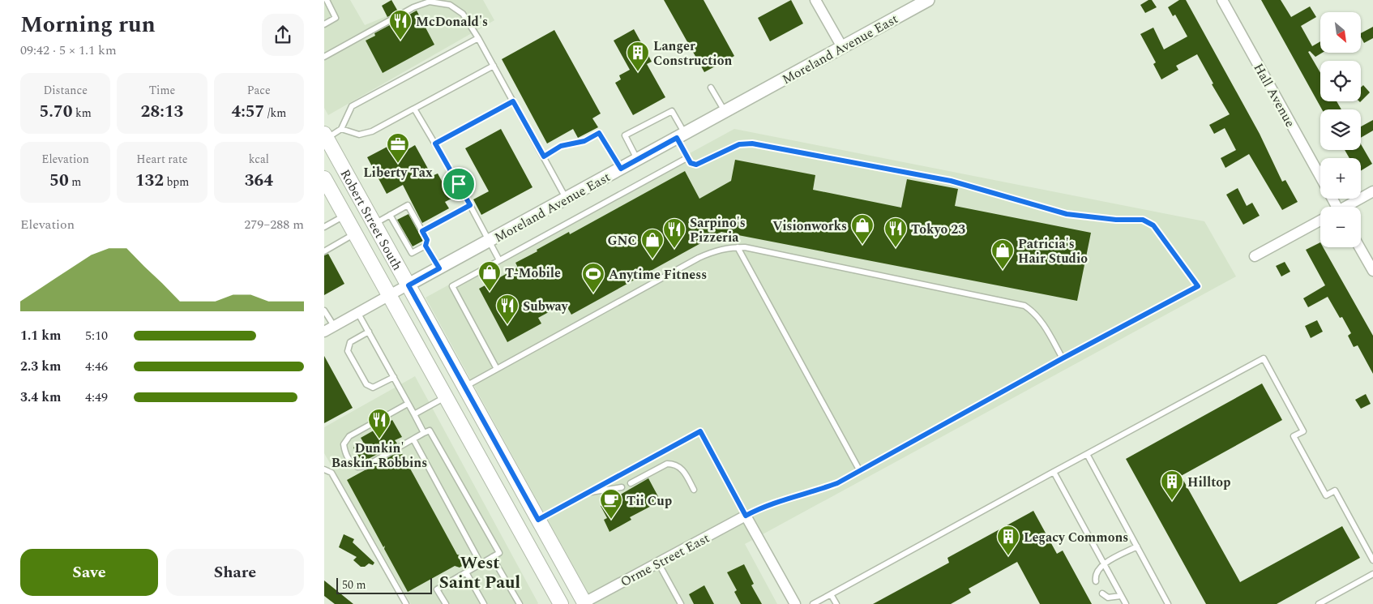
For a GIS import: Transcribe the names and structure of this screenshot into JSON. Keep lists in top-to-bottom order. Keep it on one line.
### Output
{"streets":{"main road":["Robert Street South"],"street":["Moreland Avenue East","Hall Avenue","Orme Street East"]},"crossings":[["Moreland Avenue East","Robert Street South"],["Robert Street South","Orme Street East"]],"districts":["West Saint Paul"],"places":{"restaurant":["McDonald's","Tokyo 23","Sarpino's Pizzeria","Subway","Dunkin' Baskin-Robbins"],"building":["Langer Construction","Hilltop","Legacy Commons"],"office":["Liberty Tax"],"shop":["Visionworks","GNC","Patricia's Hair Studio","T-Mobile"],"sports":["Anytime Fitness"],"cafe":["Tii Cup"]},"scale_bar":"50 m","north":"bottom right","page":{"heading":["Morning run","09:42 · 5 × 1.1 km"],"map_buttons":["+","−"],"stats":[["Distance","5.70 km"],["Time","28:13"],["Pace","4:57 /km"],["Elevation","50 m"],["Heart rate","132 bpm"],["kcal","364"]],"chart":["Elevation","279–288 m"],"list":[{"name":"1.1 km","note":"5:10"},{"name":"2.3 km","note":"4:46"},{"name":"3.4 km","note":"4:49"}],"buttons":["Save","Share"],"scale":"50 m"}}
